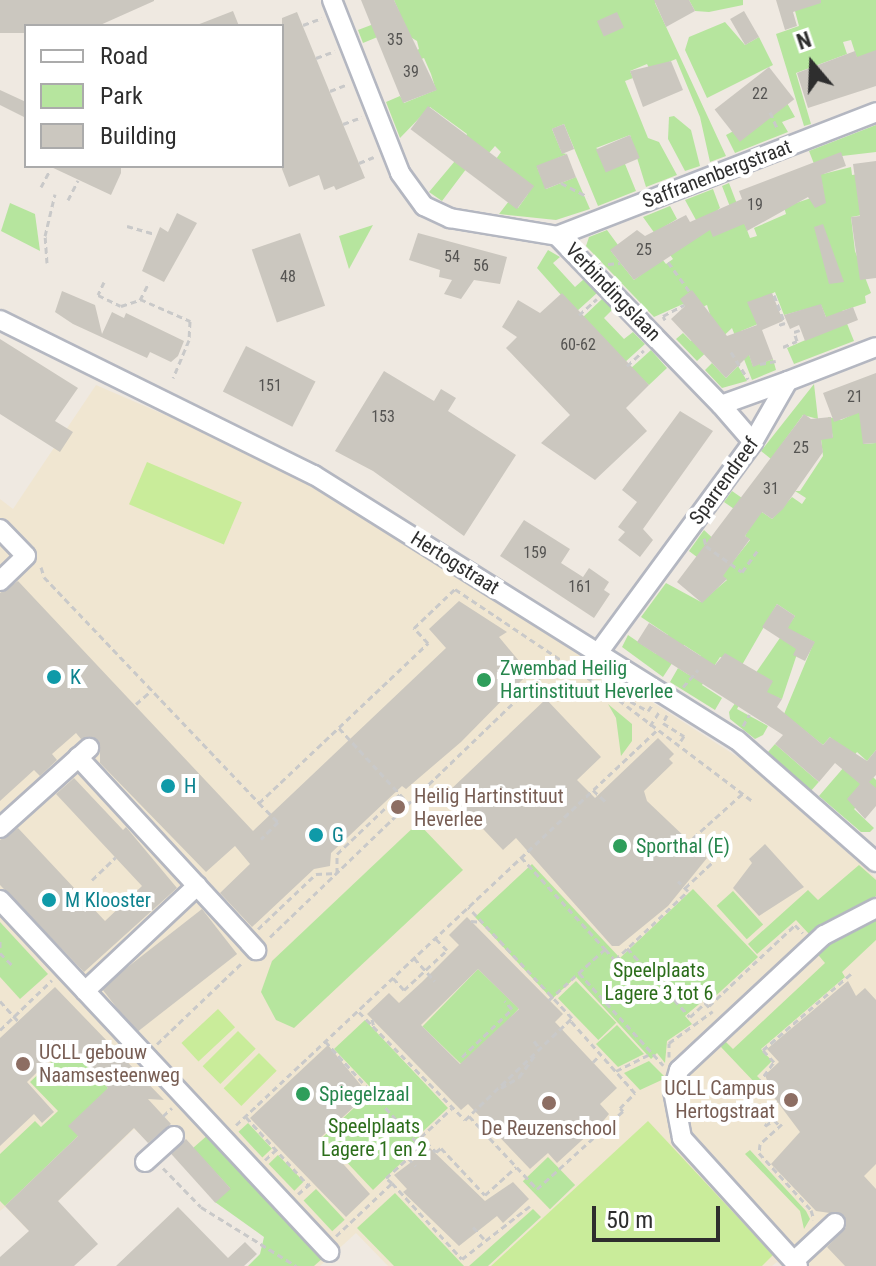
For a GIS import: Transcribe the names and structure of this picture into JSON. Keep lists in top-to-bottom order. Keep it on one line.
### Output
{"streets":{"street":["Saffranenbergstraat","Verbindingslaan","Sparrendreef","Hertogstraat"]},"crossings":[["Saffranenbergstraat","Verbindingslaan"],["Verbindingslaan","Sparrendreef"],["Sparrendreef","Hertogstraat"]],"parks":["Speelplaats Lagere 3 tot 6","Speelplaats Lagere 1 en 2"],"places":["K","Zwembad Heilig Hartinstituut Heverlee","H","Heilig Hartinstituut Heverlee","G","Sporthal (E)","M Klooster","UCLL gebouw Naamsesteenweg","Spiegelzaal","UCLL Campus Hertogstraat","De Reuzenschool"],"house_numbers":["35","39","22","19","25","54","56","48","60-62","151","21","153","25","31","159","161"],"legend":["Road","Park","Building"],"scale_bar":"50 m","north":"top"}
